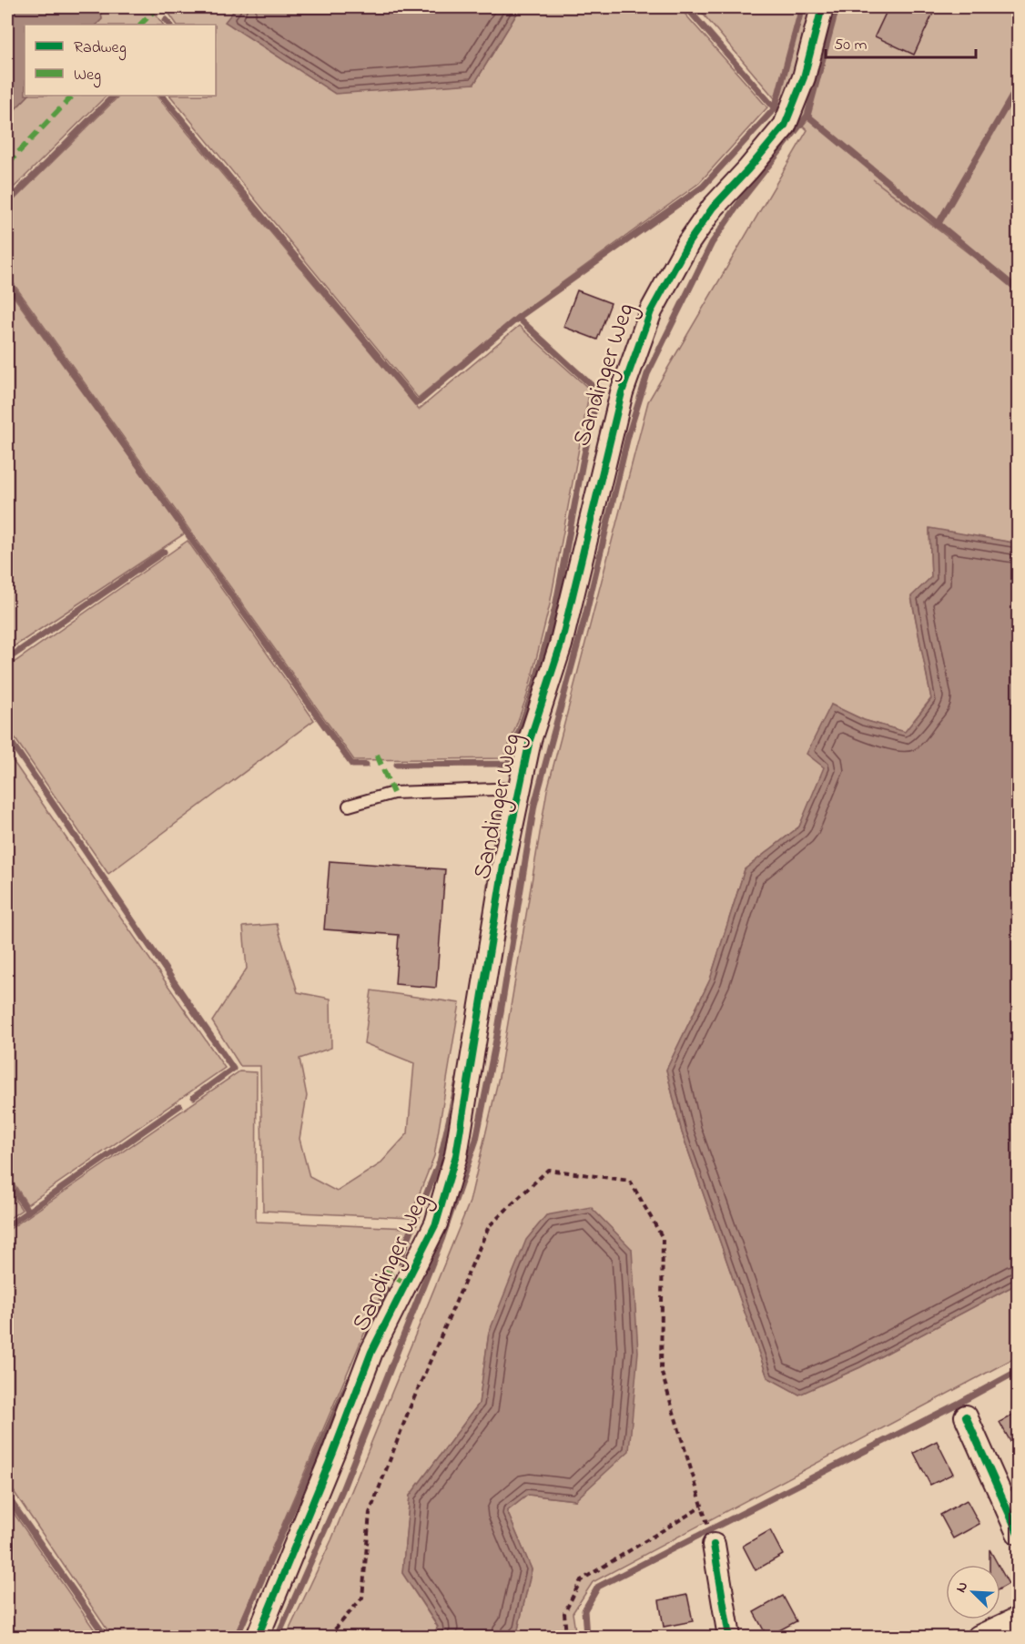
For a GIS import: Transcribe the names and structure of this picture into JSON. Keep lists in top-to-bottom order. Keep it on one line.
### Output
{"streets":{"street":["Sandinger Weg"]},"legend":["Radweg","Weg"],"scale_bar":"50 m","north":"top left"}
